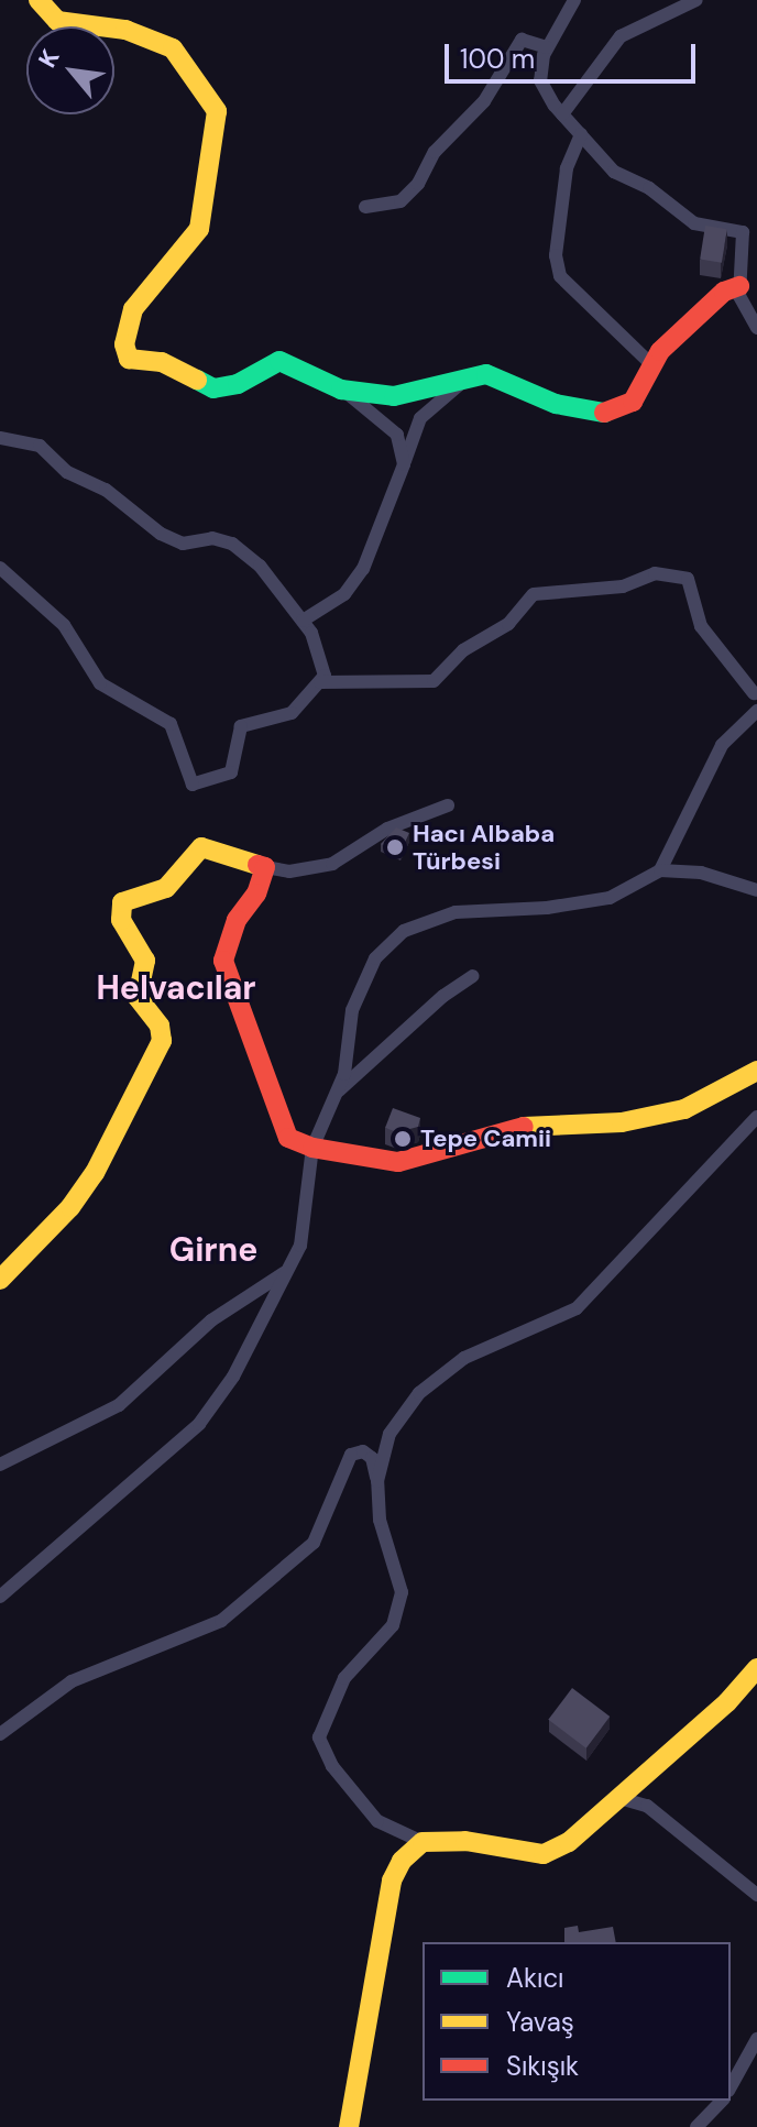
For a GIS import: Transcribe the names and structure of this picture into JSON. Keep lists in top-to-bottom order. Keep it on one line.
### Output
{"districts":["Helvacılar","Girne"],"places":["Hacı Albaba Türbesi","Tepe Camii"],"legend":["Akıcı","Yavaş","Sıkışık"],"scale_bar":"100 m","north":"top left"}
